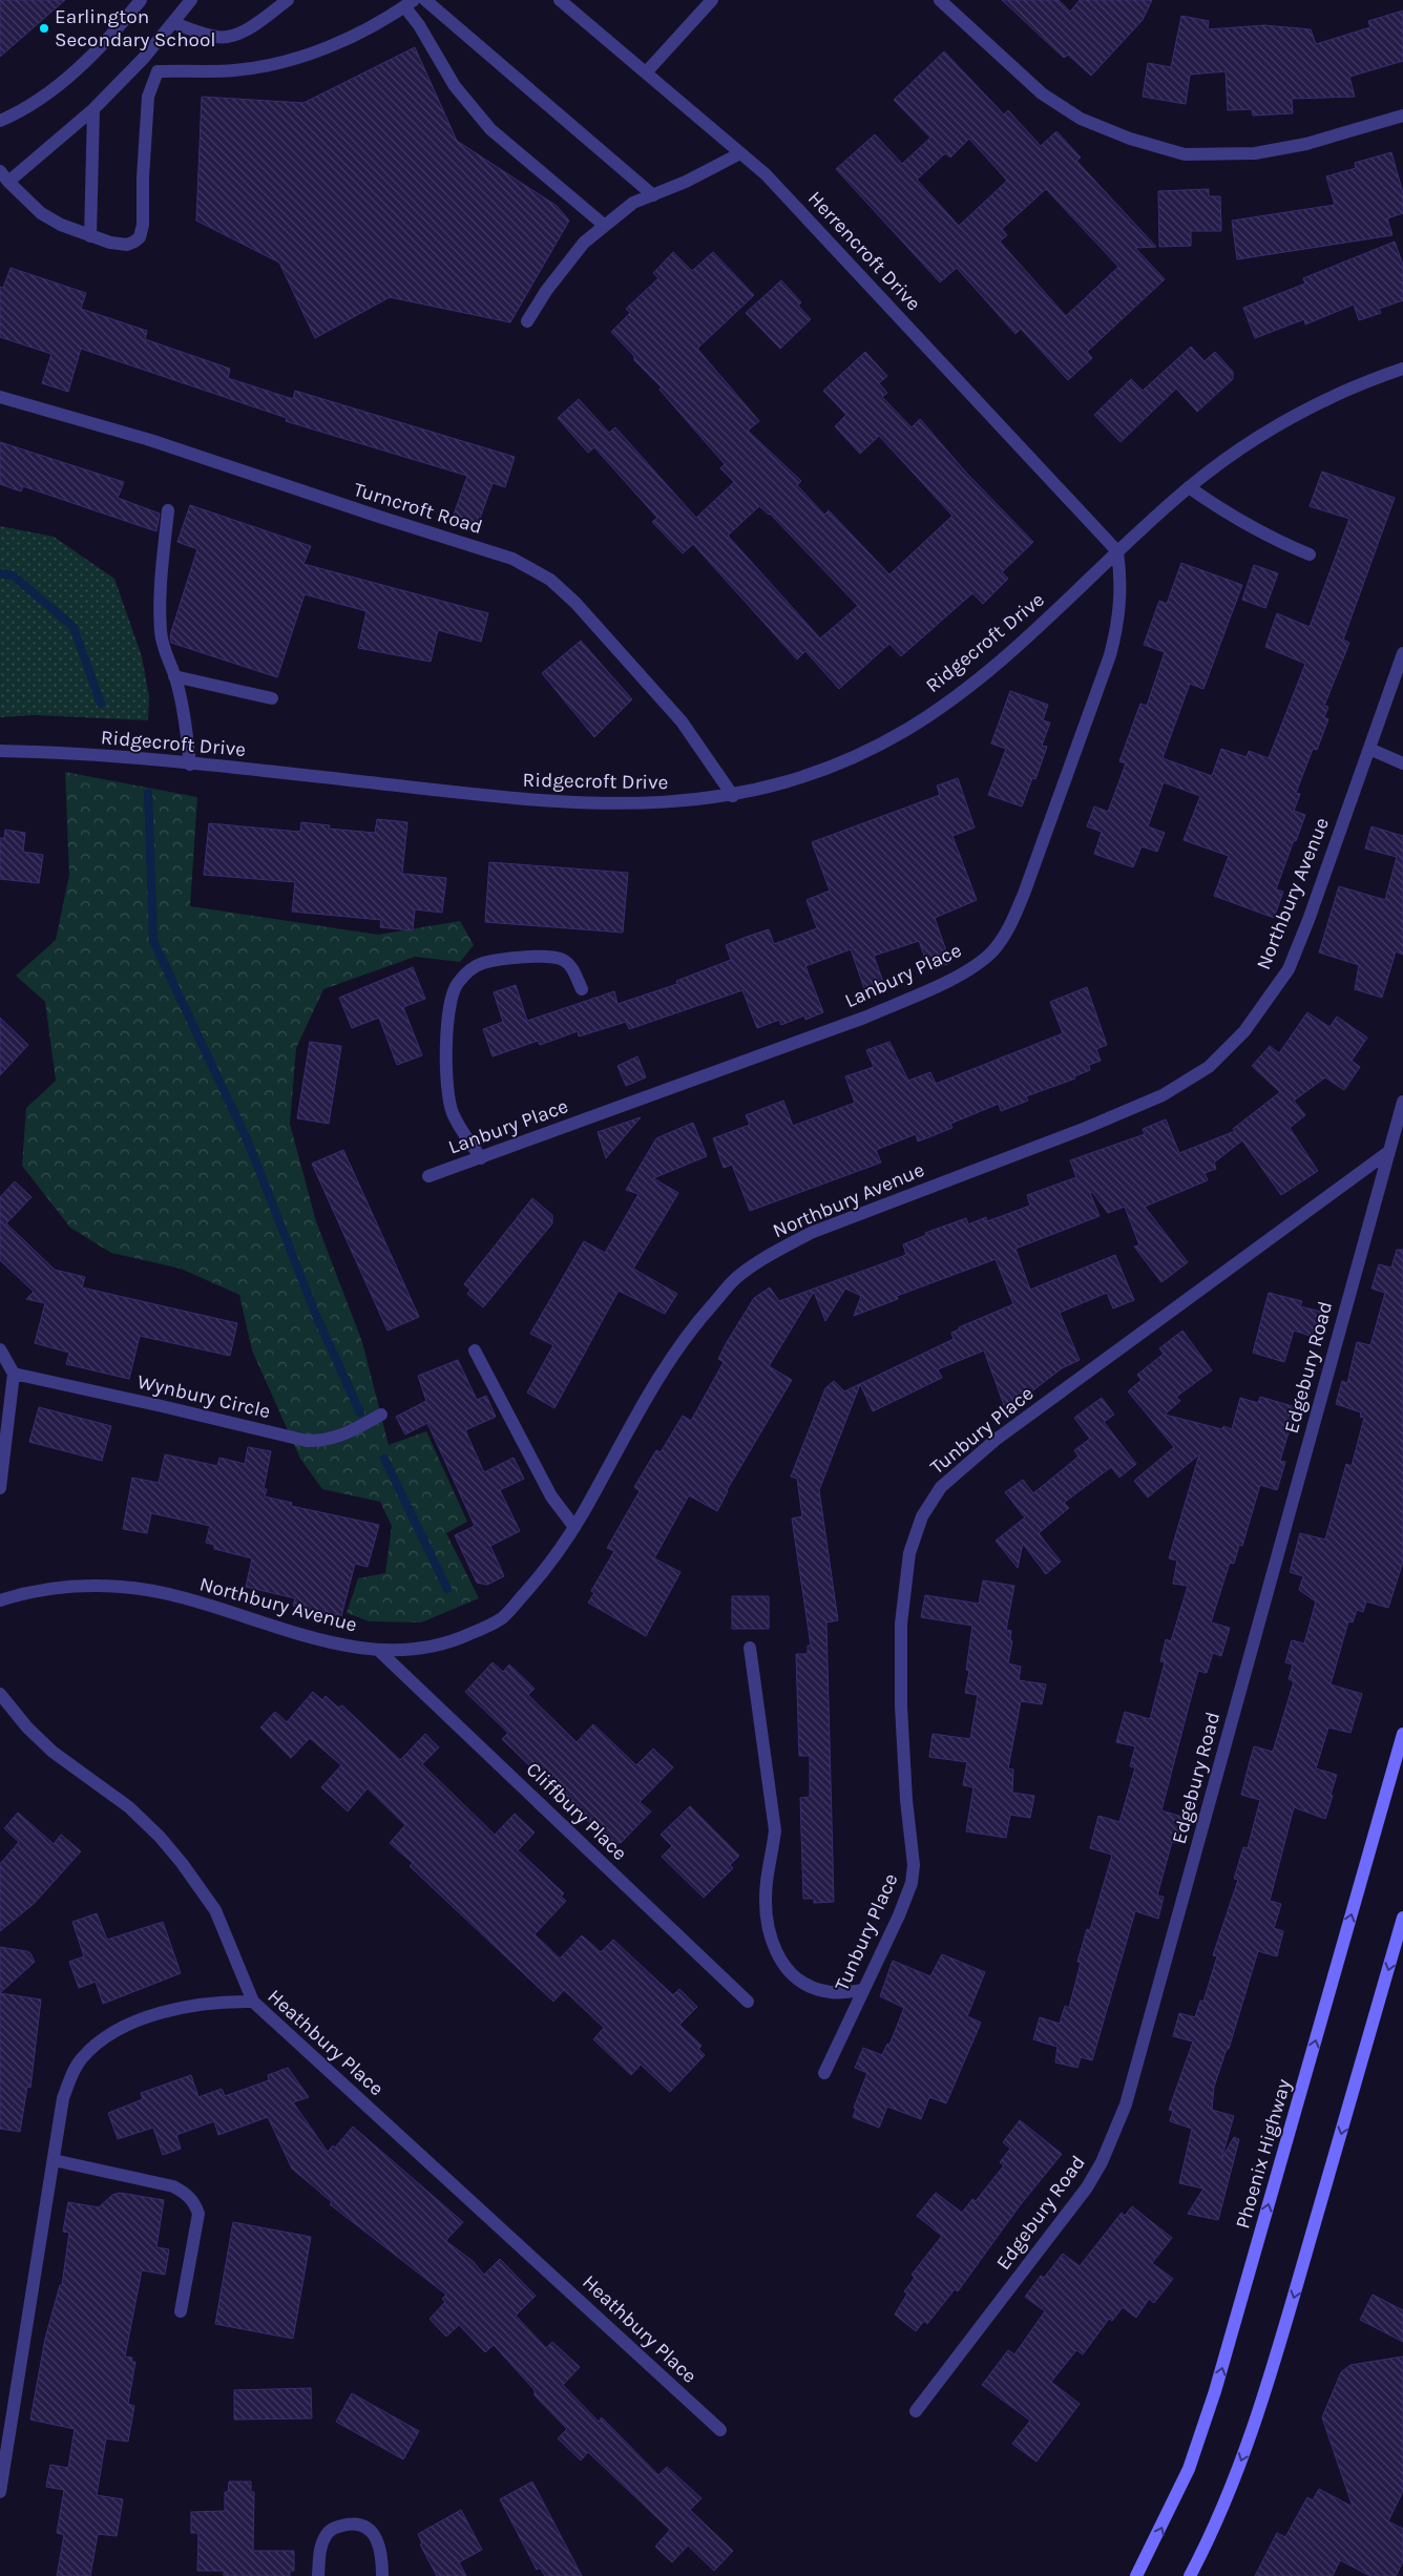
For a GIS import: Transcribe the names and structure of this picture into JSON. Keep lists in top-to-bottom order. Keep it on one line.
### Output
{"streets":{"main road":["Phoenix Highway"],"street":["Herrencroft Drive","Turncroft Road","Ridgecroft Drive","Northbury Avenue","Lanbury Place","Edgebury Road","Wynbury Circle","Tunbury Place","Cliffbury Place","Heathbury Place"]},"crossings":[["Herrencroft Drive","Ridgecroft Drive"],["Herrencroft Drive","Lanbury Place"],["Turncroft Road","Ridgecroft Drive"],["Ridgecroft Drive","Lanbury Place"],["Northbury Avenue","Cliffbury Place"],["Edgebury Road","Tunbury Place"]],"places":["Earlington Secondary School"]}
